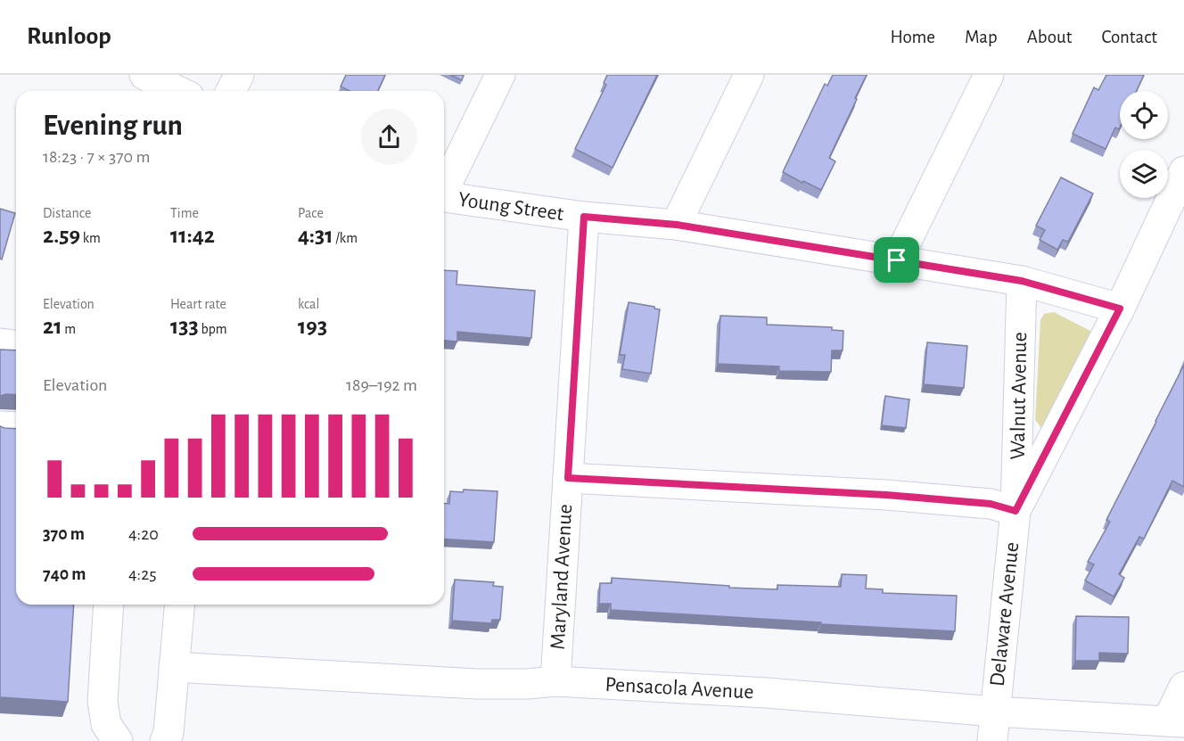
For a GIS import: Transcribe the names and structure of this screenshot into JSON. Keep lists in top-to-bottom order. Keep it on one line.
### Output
{"streets":{"street":["Young Street","Walnut Avenue","Maryland Avenue","Delaware Avenue","Pensacola Avenue"]},"crossings":[["Young Street","Walnut Avenue"],["Young Street","Maryland Avenue"],["Young Street","Delaware Avenue"],["Walnut Avenue","Delaware Avenue"],["Maryland Avenue","Pensacola Avenue"],["Delaware Avenue","Pensacola Avenue"]],"page":{"header":"Runloop","nav":["Home","Map","About","Contact"],"heading":["Evening run","18:23 · 7 × 370 m"],"stats":[["Distance","2.59 km"],["Time","11:42"],["Pace","4:31 /km"],["Elevation","21 m"],["Heart rate","133 bpm"],["kcal","193"]],"chart":["Elevation","189–192 m"],"list":[{"name":"370 m","note":"4:20"},{"name":"740 m","note":"4:25"}]}}
